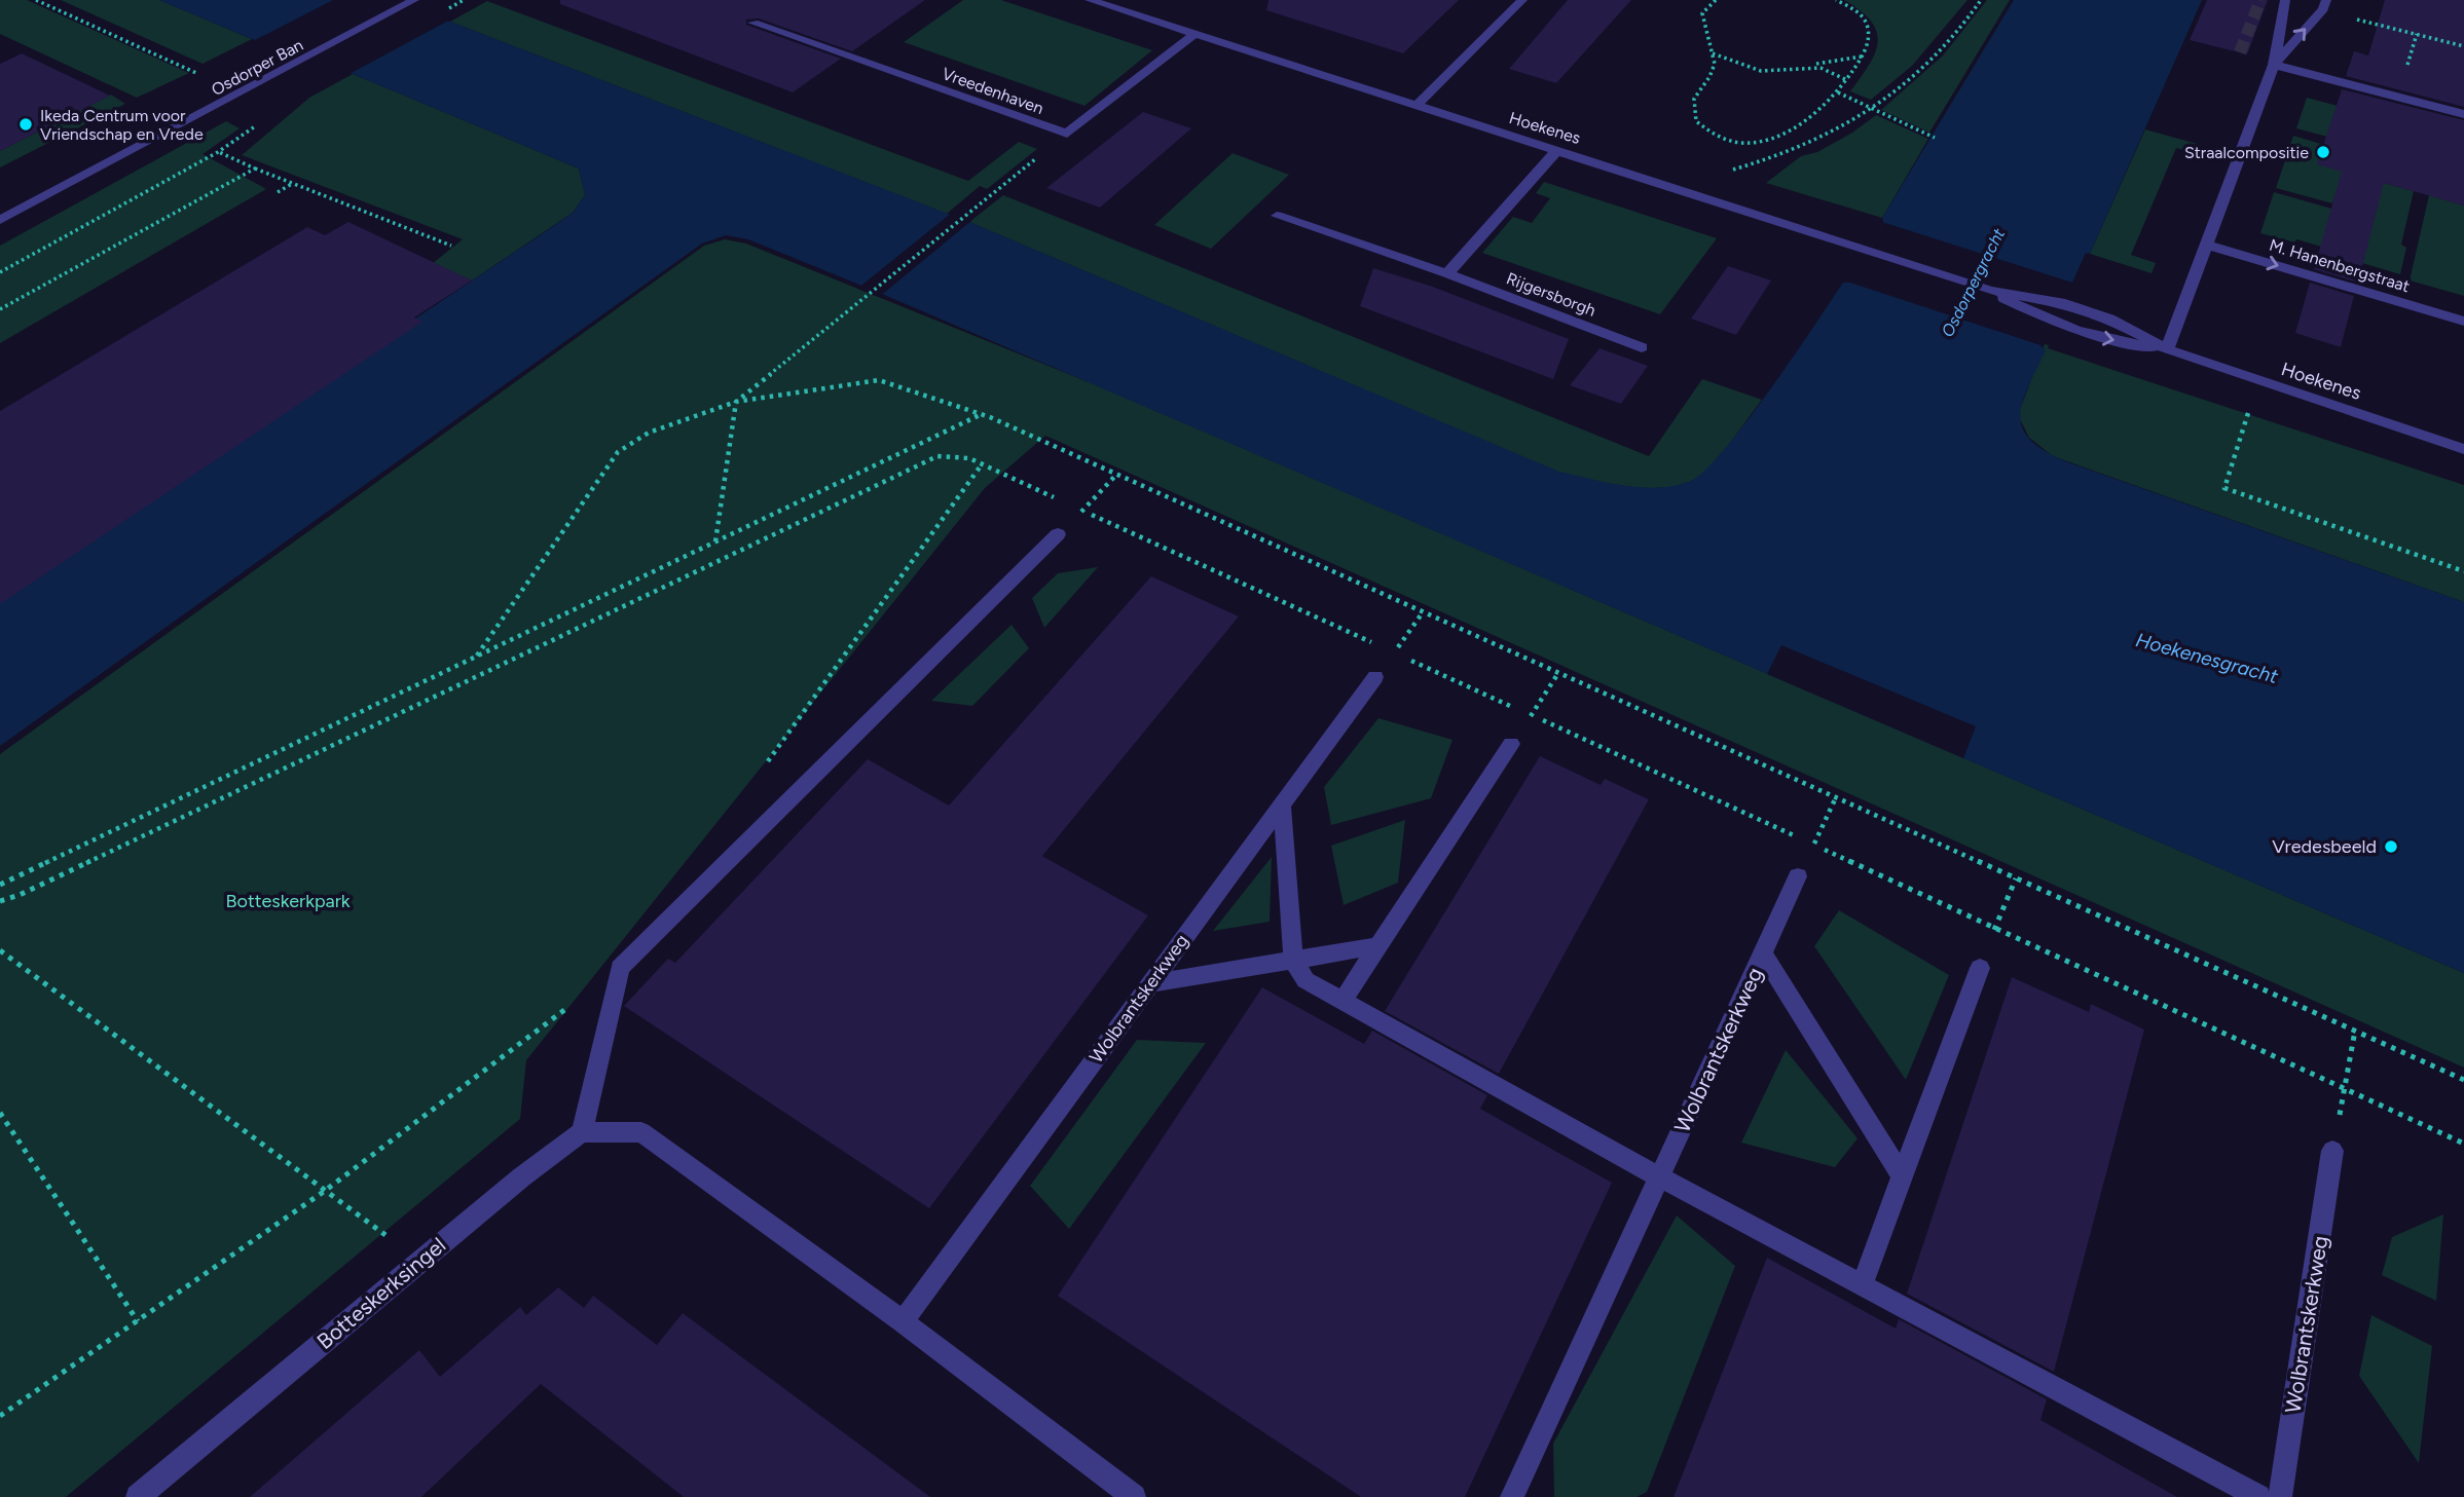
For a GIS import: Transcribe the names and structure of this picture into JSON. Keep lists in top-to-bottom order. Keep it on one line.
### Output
{"streets":{"street":["Osdorper Ban","Vreedenhaven","Hoekenes","M. Hanenbergstraat","Rijgersborgh","Wolbrantskerkweg","Botteskerksingel"]},"one_way":["M. Hanenbergstraat"],"water":["Osdorpergracht","Hoekenesgracht"],"parks":["Botteskerkpark"],"places":["Ikeda Centrum voor Vriendschap en Vrede","Straalcompositie","Vredesbeeld"]}
